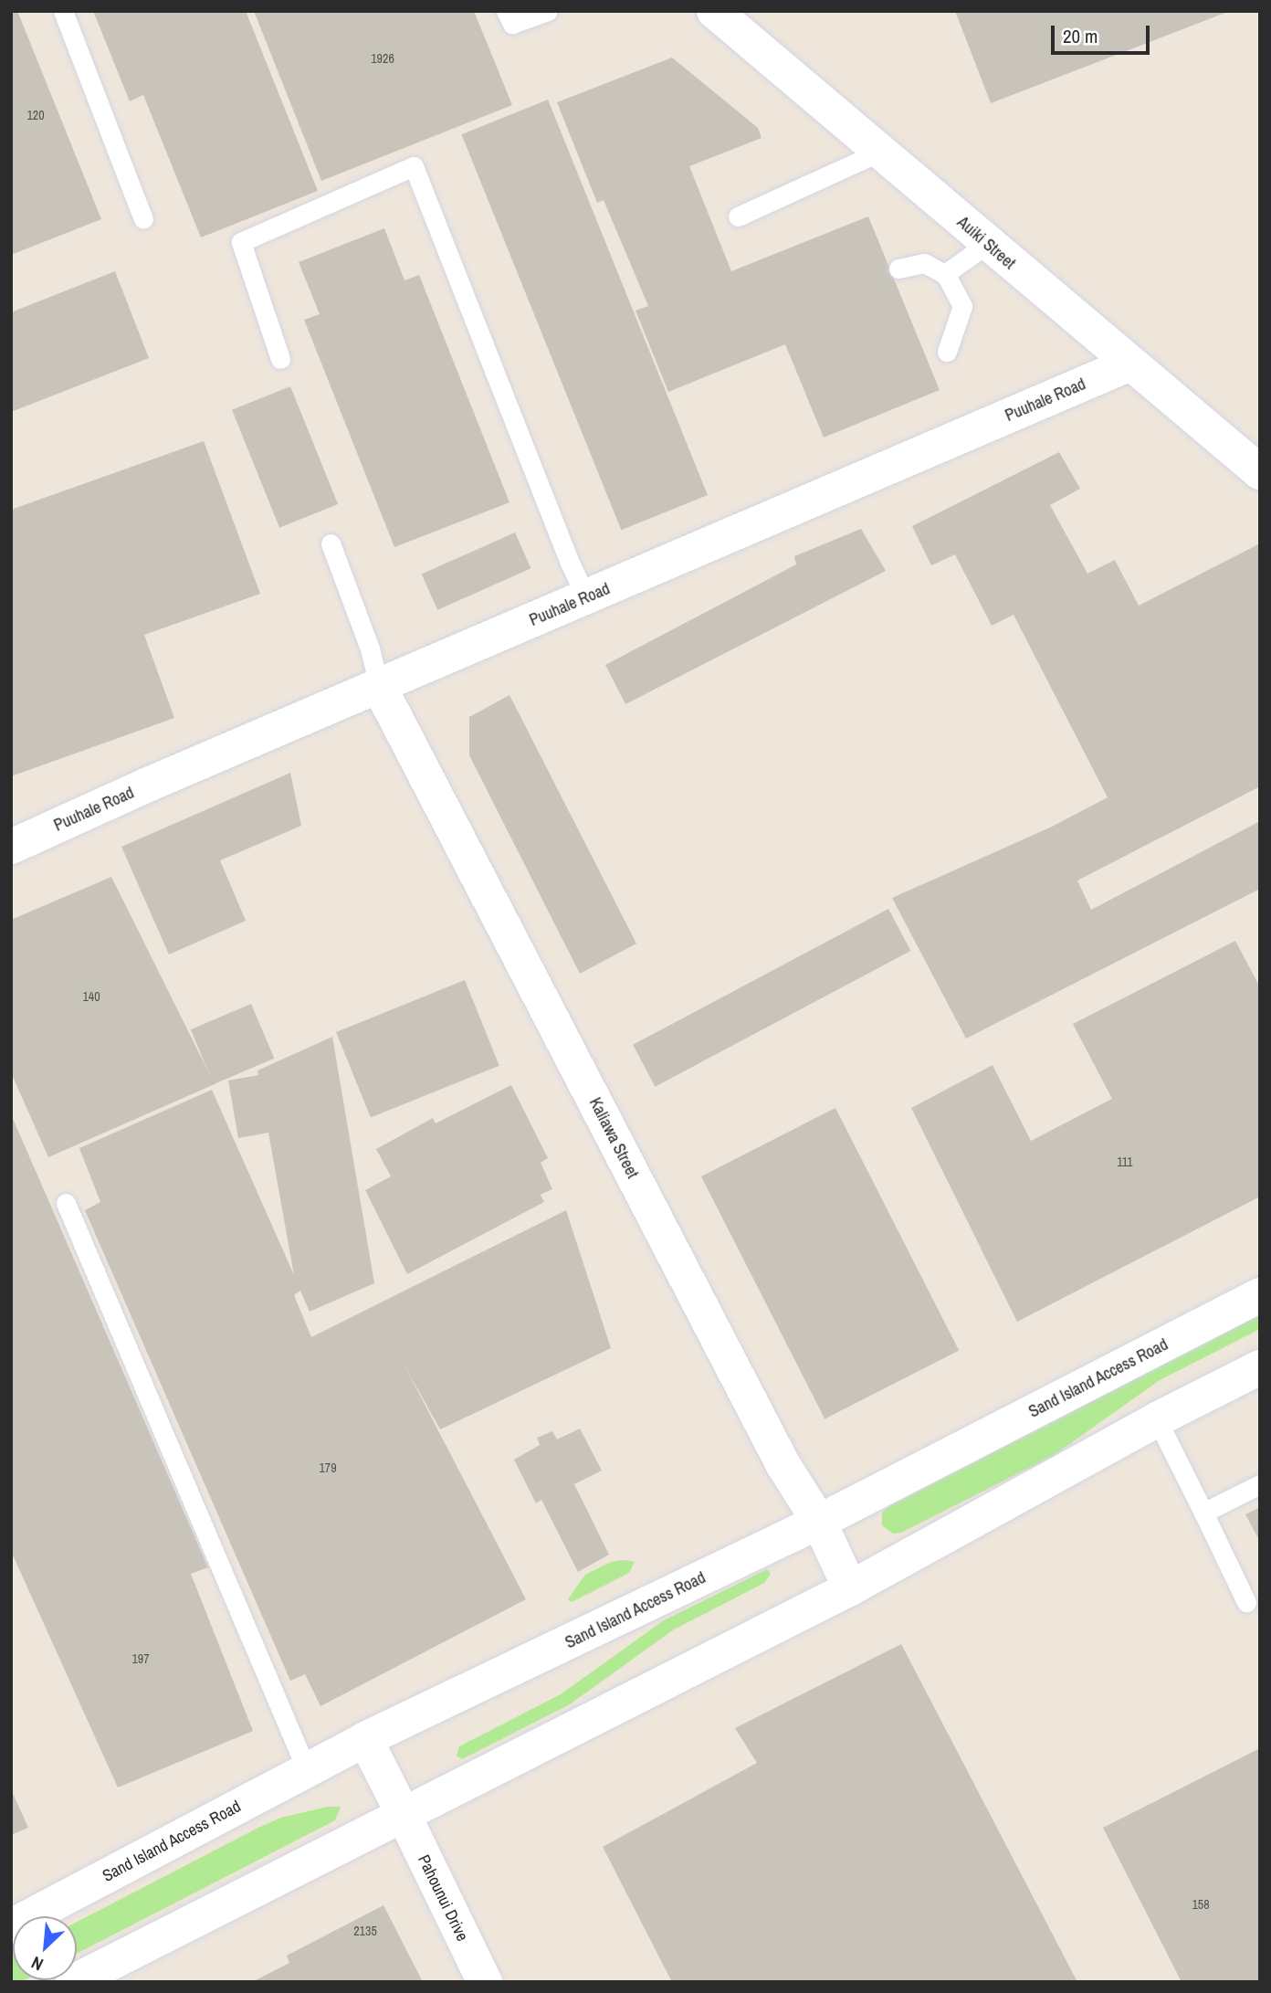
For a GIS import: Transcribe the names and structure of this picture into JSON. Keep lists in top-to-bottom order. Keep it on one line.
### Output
{"streets":{"street":["Auiki Street","Puuhale Road","Kaliawa Street","Sand Island Access Road","Pahounui Drive"]},"crossings":[["Auiki Street","Puuhale Road"],["Puuhale Road","Kaliawa Street"],["Kaliawa Street","Sand Island Access Road"],["Sand Island Access Road","Pahounui Drive"]],"house_numbers":["1926","120","140","111","179","197","158","2135"],"scale_bar":"20 m","north":"bottom left"}
